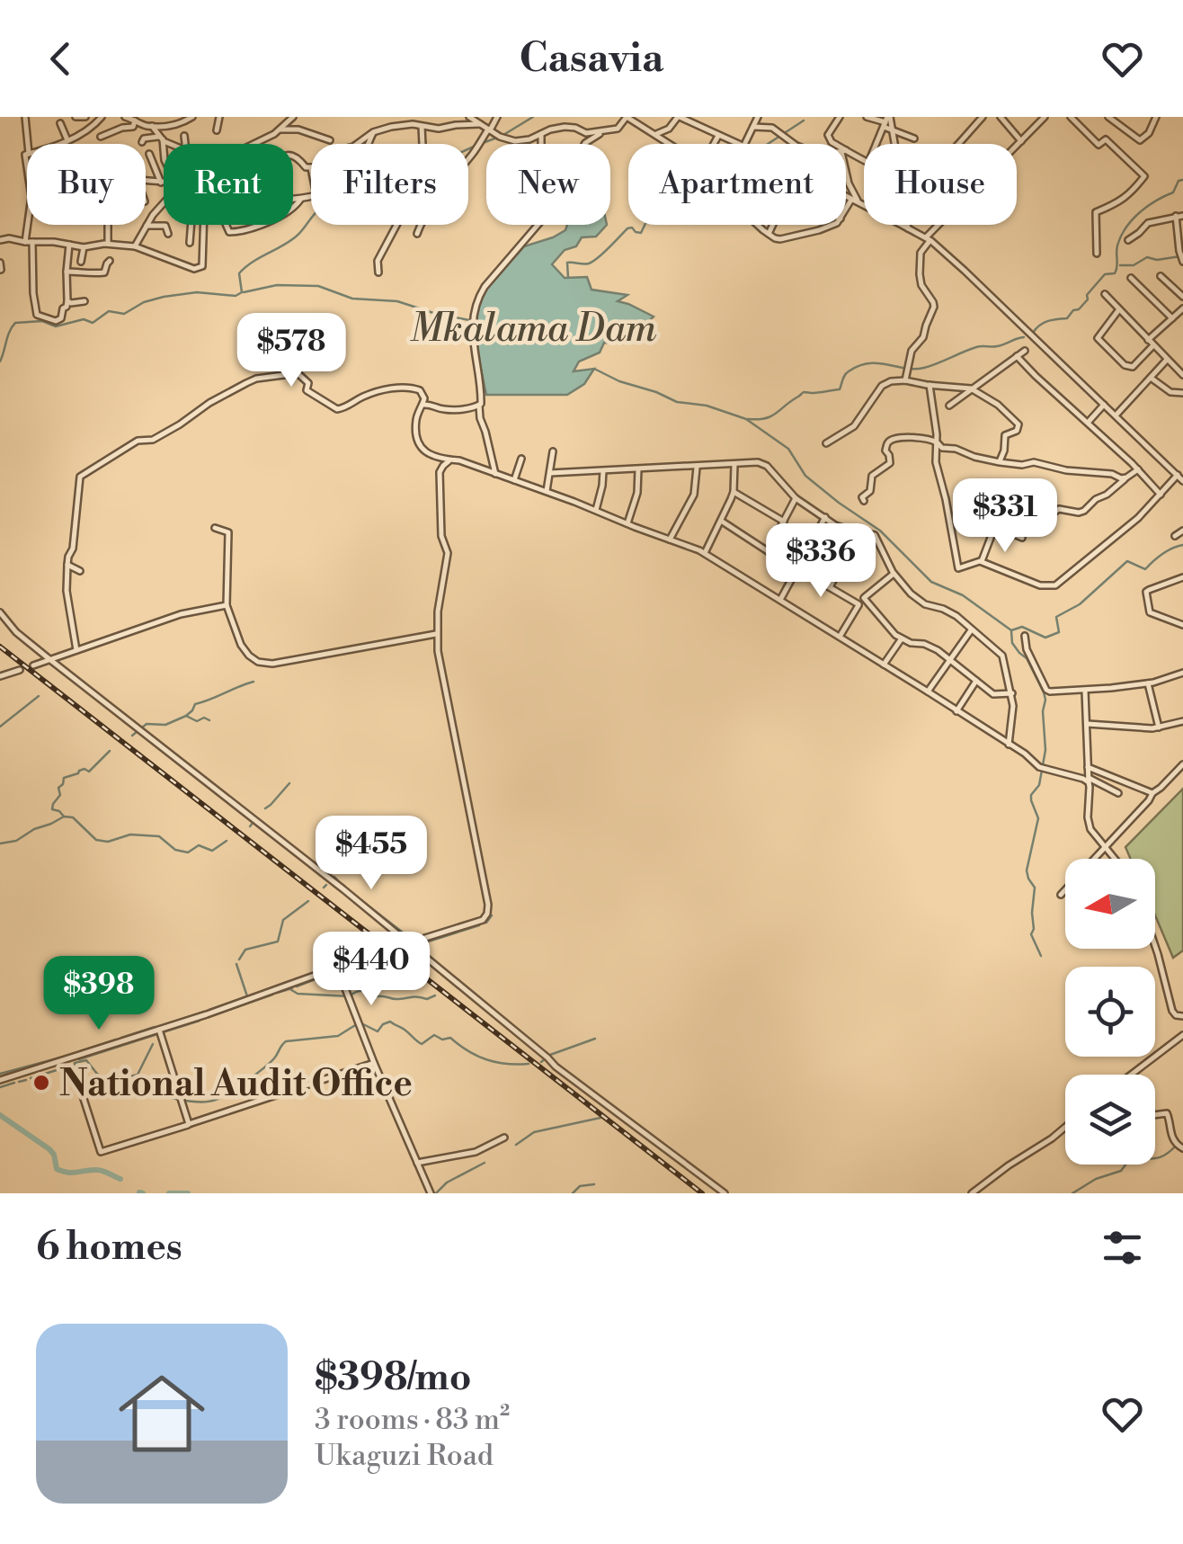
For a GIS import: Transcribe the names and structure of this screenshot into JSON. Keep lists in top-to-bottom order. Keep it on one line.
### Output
{"water":["Mkalama Dam"],"places":["National Audit Office"],"north":"left","page":{"header":"Casavia","chip":["Buy","Rent","Filters","New","Apartment","House"],"price":["$578","$331","$336","$455","$440","$398"],"heading":"6 homes","list":[{"name":"$398/mo","note":"3 rooms · 83 m² · Ukaguzi Road"}]}}
